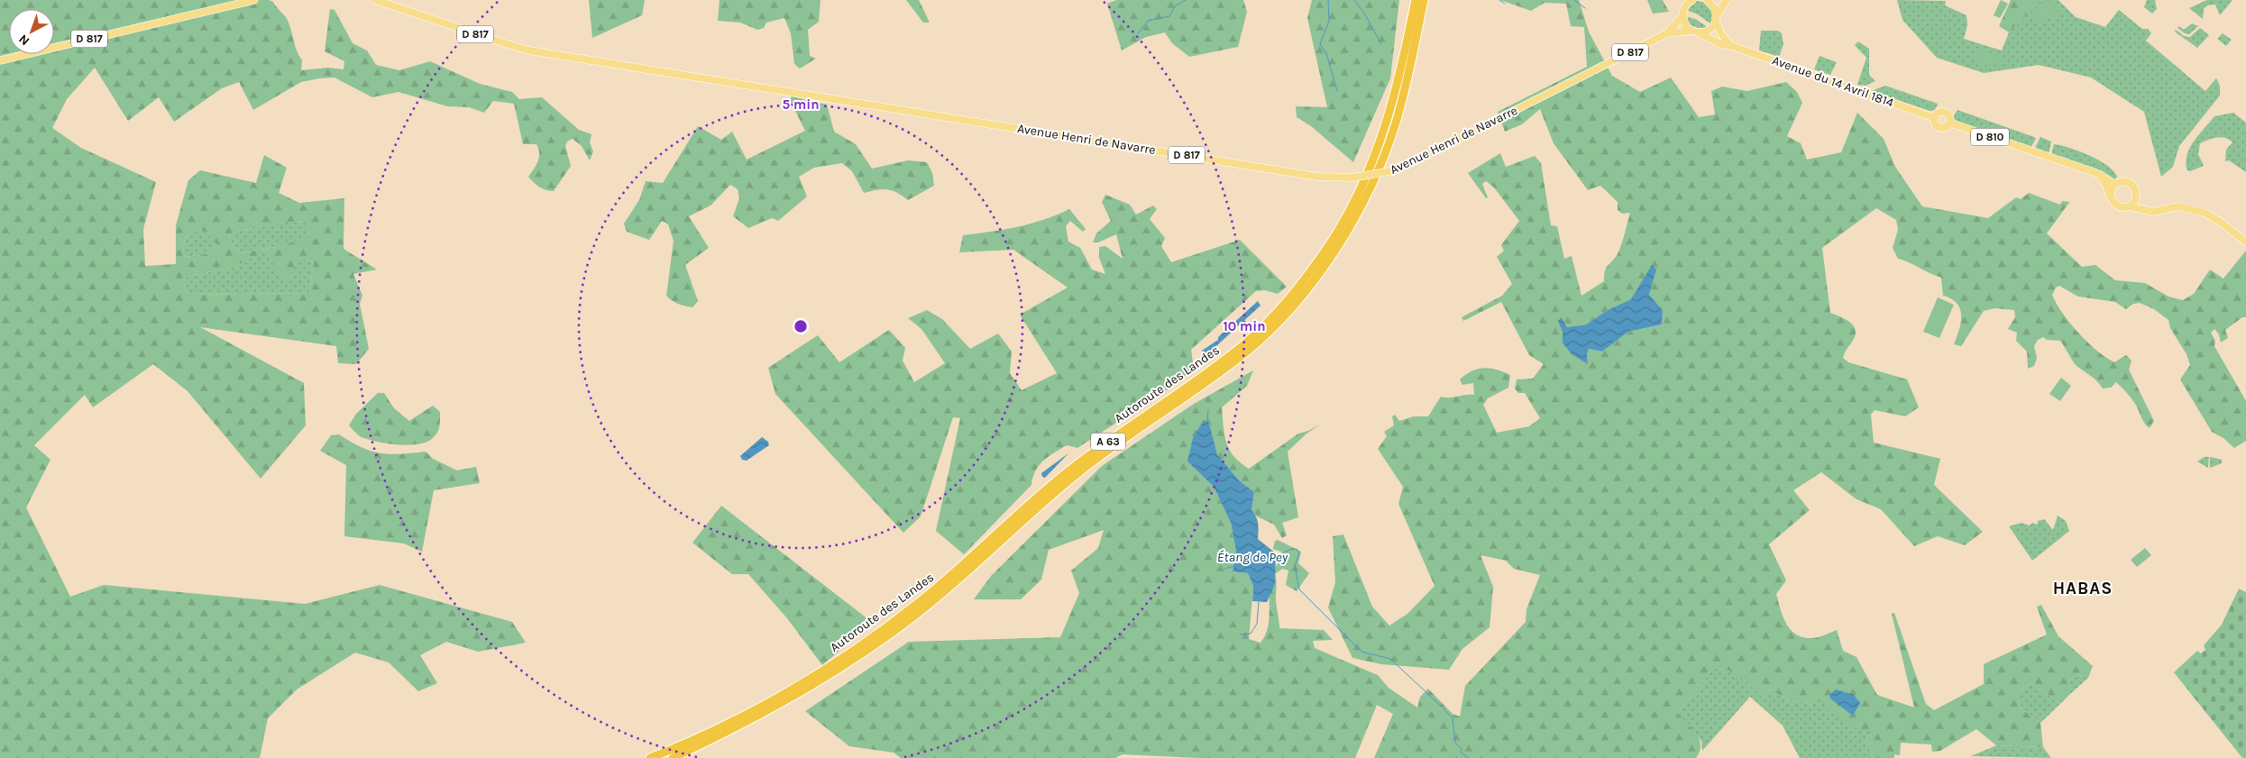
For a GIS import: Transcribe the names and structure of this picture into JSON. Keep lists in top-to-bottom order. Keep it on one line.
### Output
{"streets":{"highway":["Autoroute des Landes","A 63"],"main road":["D 817","Avenue du 14 Avril 1814","D 810","Avenue Henri de Navarre"]},"crossings":[["Avenue du 14 Avril 1814","Avenue Henri de Navarre"]],"districts":["HABAS"],"water":["Étang de Pey"],"north":"bottom left","rings":["5 min","10 min"]}
